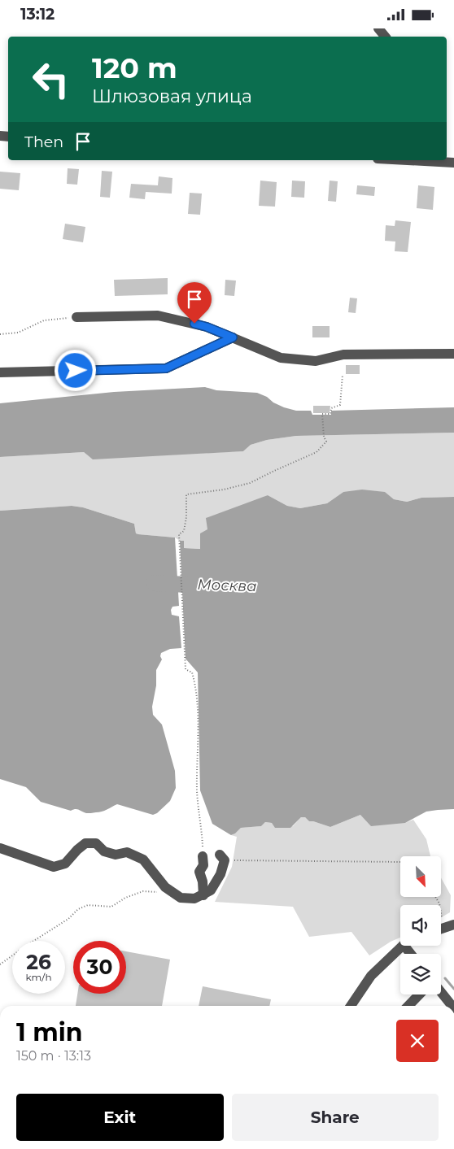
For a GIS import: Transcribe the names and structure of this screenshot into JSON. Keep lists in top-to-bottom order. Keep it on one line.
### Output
{"water":["Москва"],"north":"bottom right","page":{"status":"13:12","turn":["120 m","Шлюзовая улица"],"then":"Then","speed":"26 km/h","limit":"30","heading":["1 min","150 m · 13:13"],"buttons":["Exit","Share"]}}
